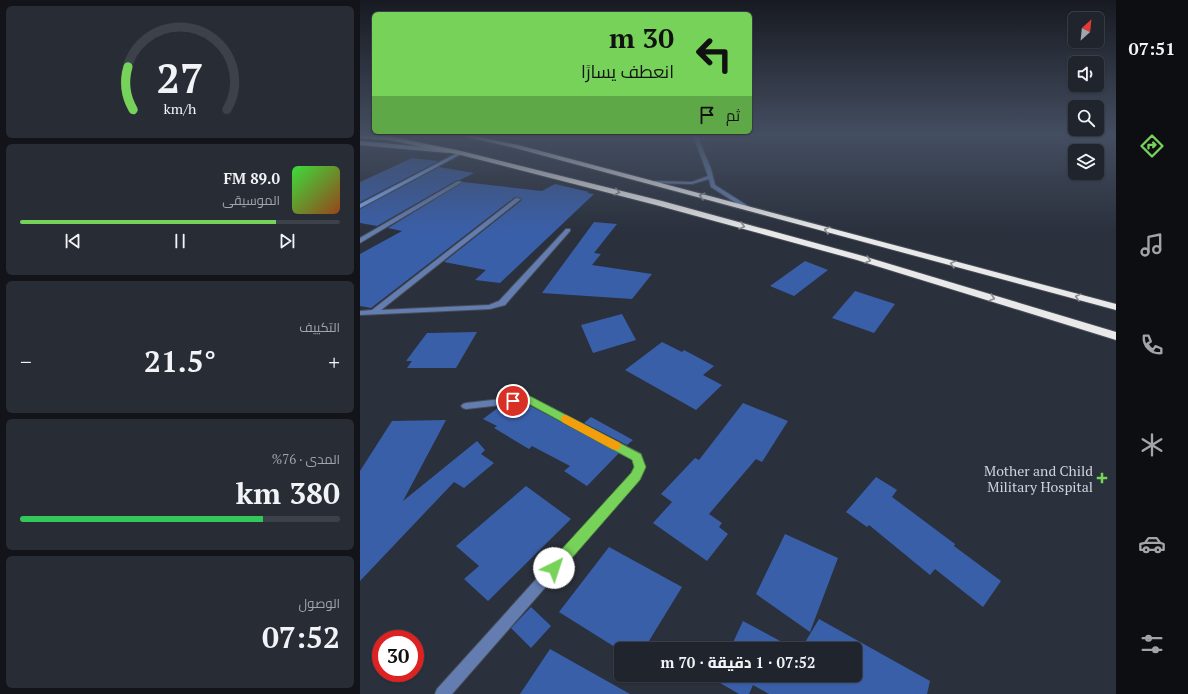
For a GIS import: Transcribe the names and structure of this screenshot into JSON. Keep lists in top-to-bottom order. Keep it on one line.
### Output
{"places":{"health":["Mother and Child Military Hospital"]},"north":"top right","page":{"tabs":"07:51","turn":["30 m","انعطف يسارًا"],"then":"ثم","song":["89.0 FM","الموسيقى"],"tile":["التكييف",["المدى · 76%","380 km"],["الوصول","07:52"]],"heat":["−","21.5°","+"],"limit":"30","trip":"07:52 · 1 دقيقة · 70 m","gauge":["27","km/h"]}}
